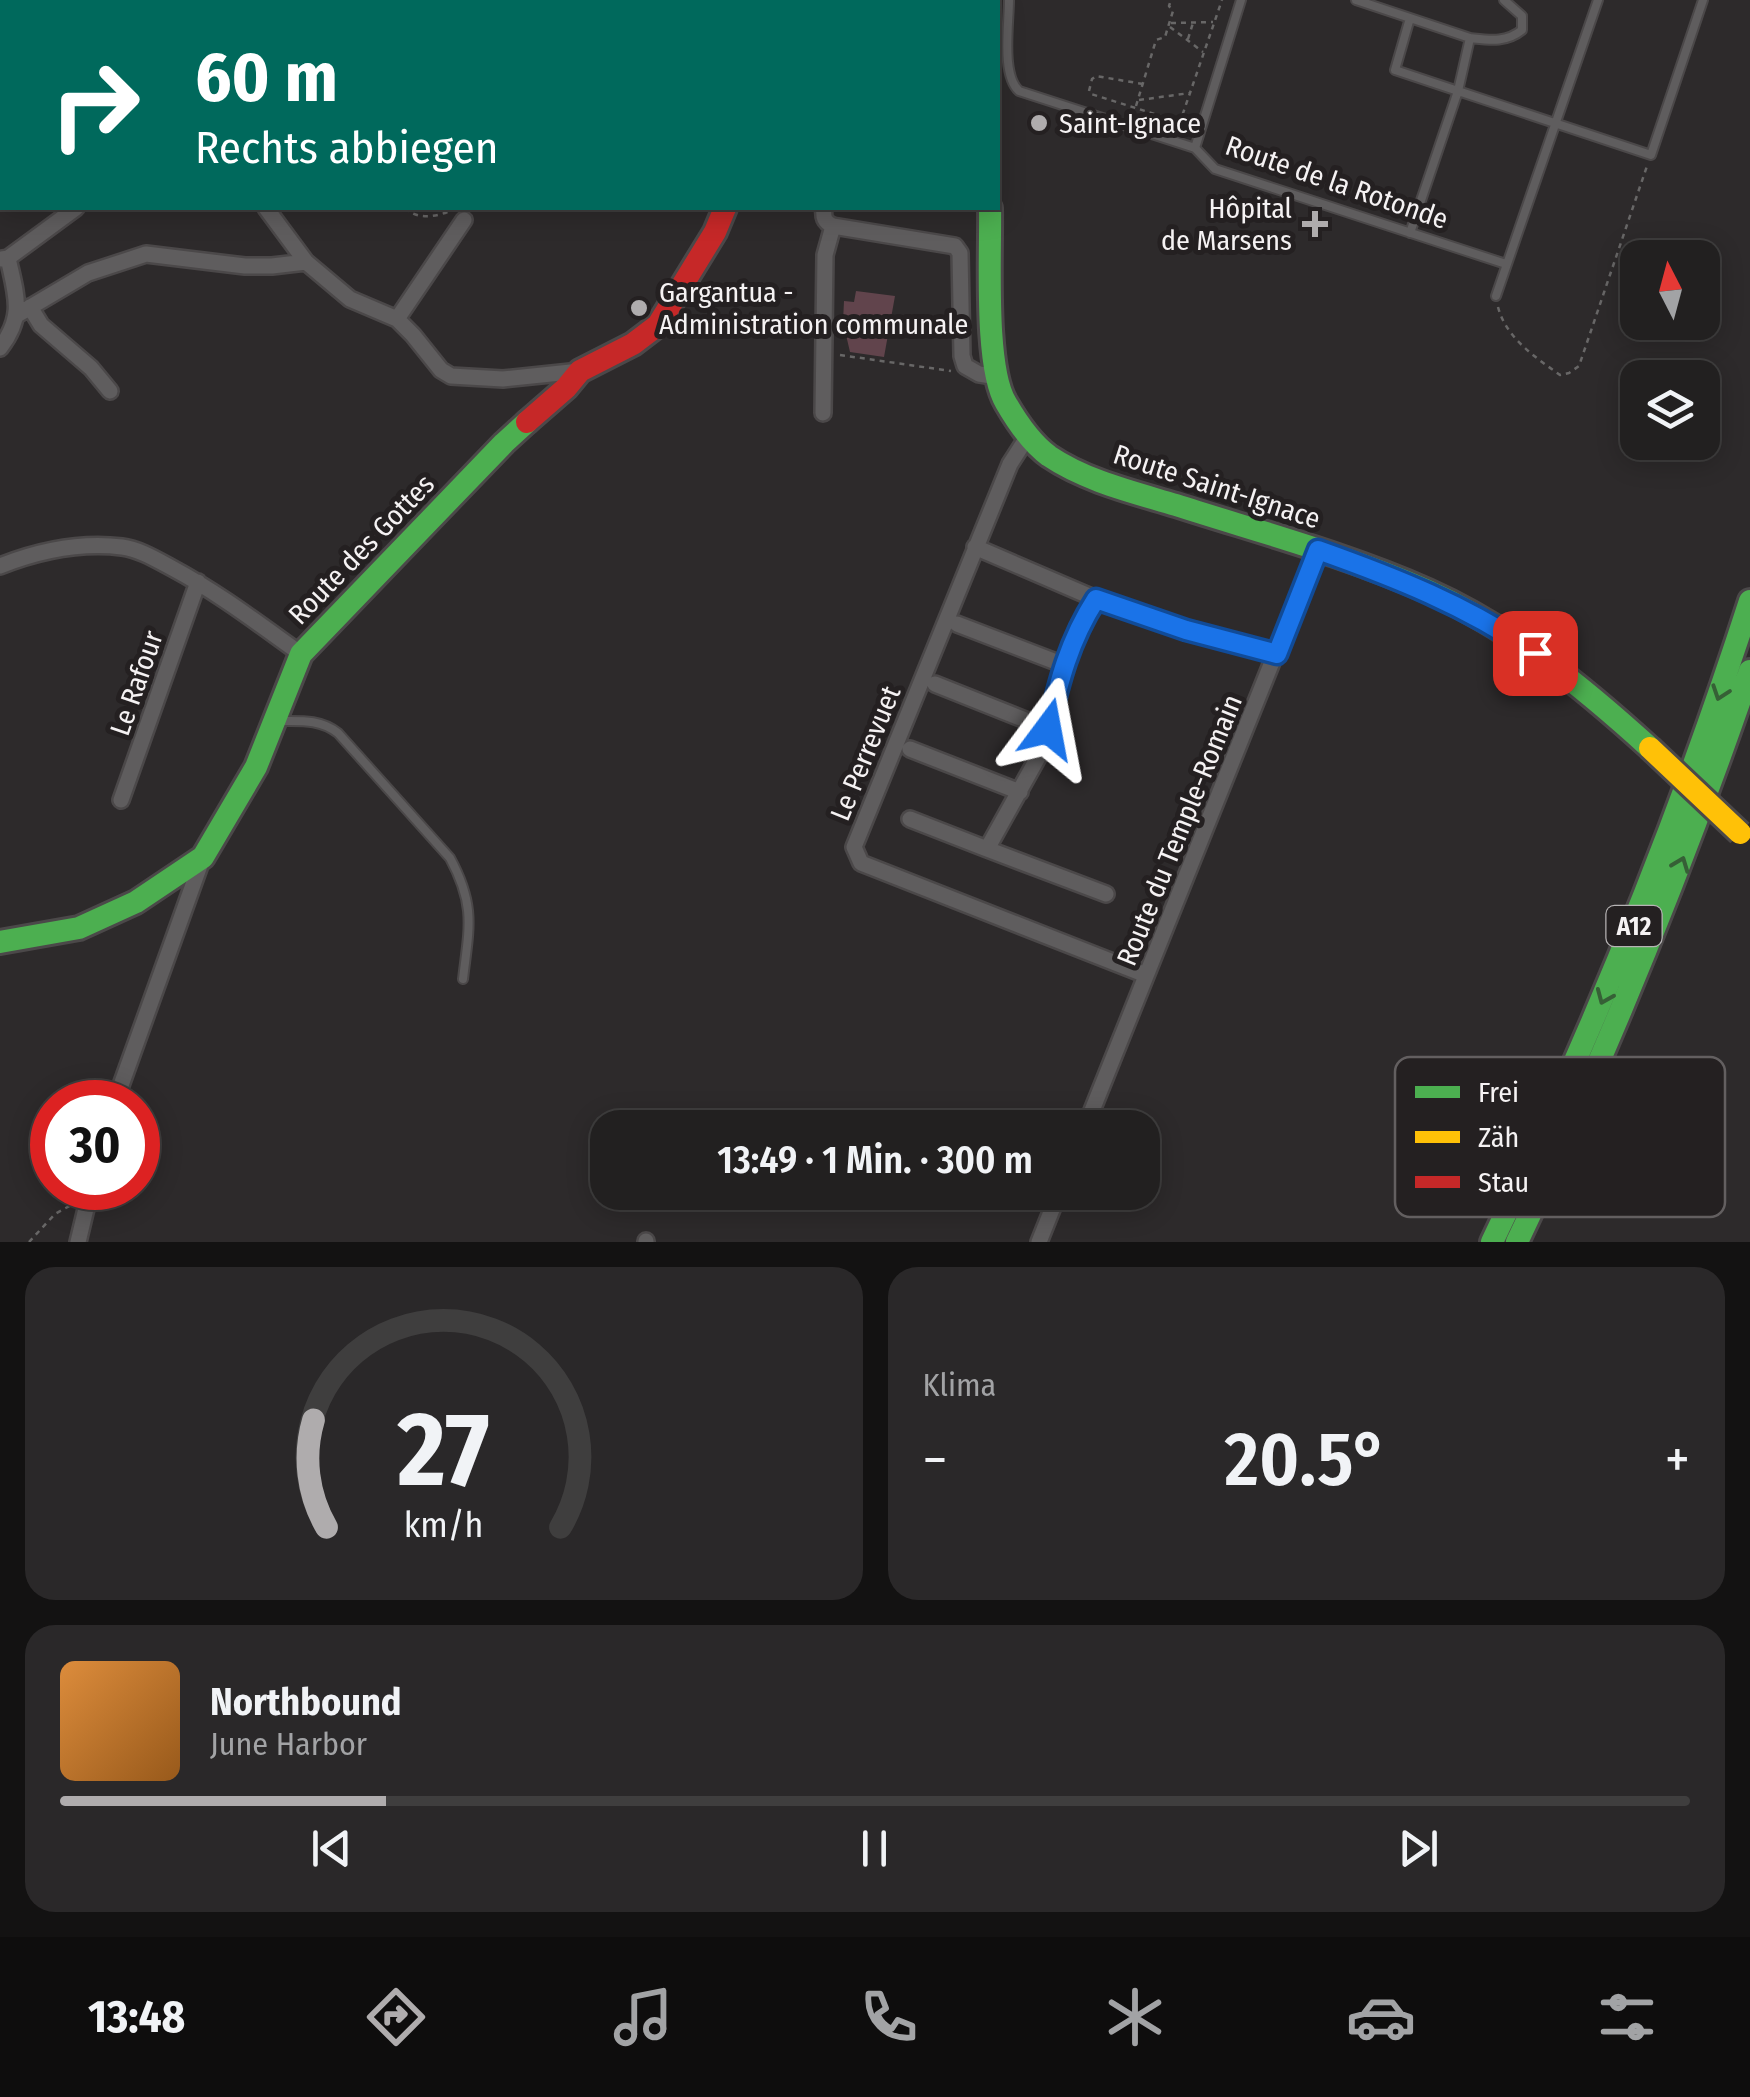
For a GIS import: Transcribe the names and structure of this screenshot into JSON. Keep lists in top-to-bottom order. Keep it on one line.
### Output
{"streets":{"main road":["Route Saint-Ignace","Route des Gottes","A12"],"street":["Le Rafour","Le Perrevuet","Route du Temple-Romain"],"lane":["Route de la Rotonde"]},"crossings":[["Route Saint-Ignace","Le Perrevuet"],["Route Saint-Ignace","Route du Temple-Romain"],["Le Perrevuet","Route du Temple-Romain"]],"places":{"other":["Saint-Ignace","Gargantua - Administration communale"],"health":["Hôpital de Marsens"]},"legend":["Frei","Zäh","Stau"],"north":"top","page":{"turn":["60 m","Rechts abbiegen"],"limit":"30","trip":"13:49 · 1 Min. · 300 m","tile":"Klima","heat":["−","20.5°","+"],"song":["Northbound","June Harbor"],"tabs":"13:48","gauge":["27","km/h"]}}
